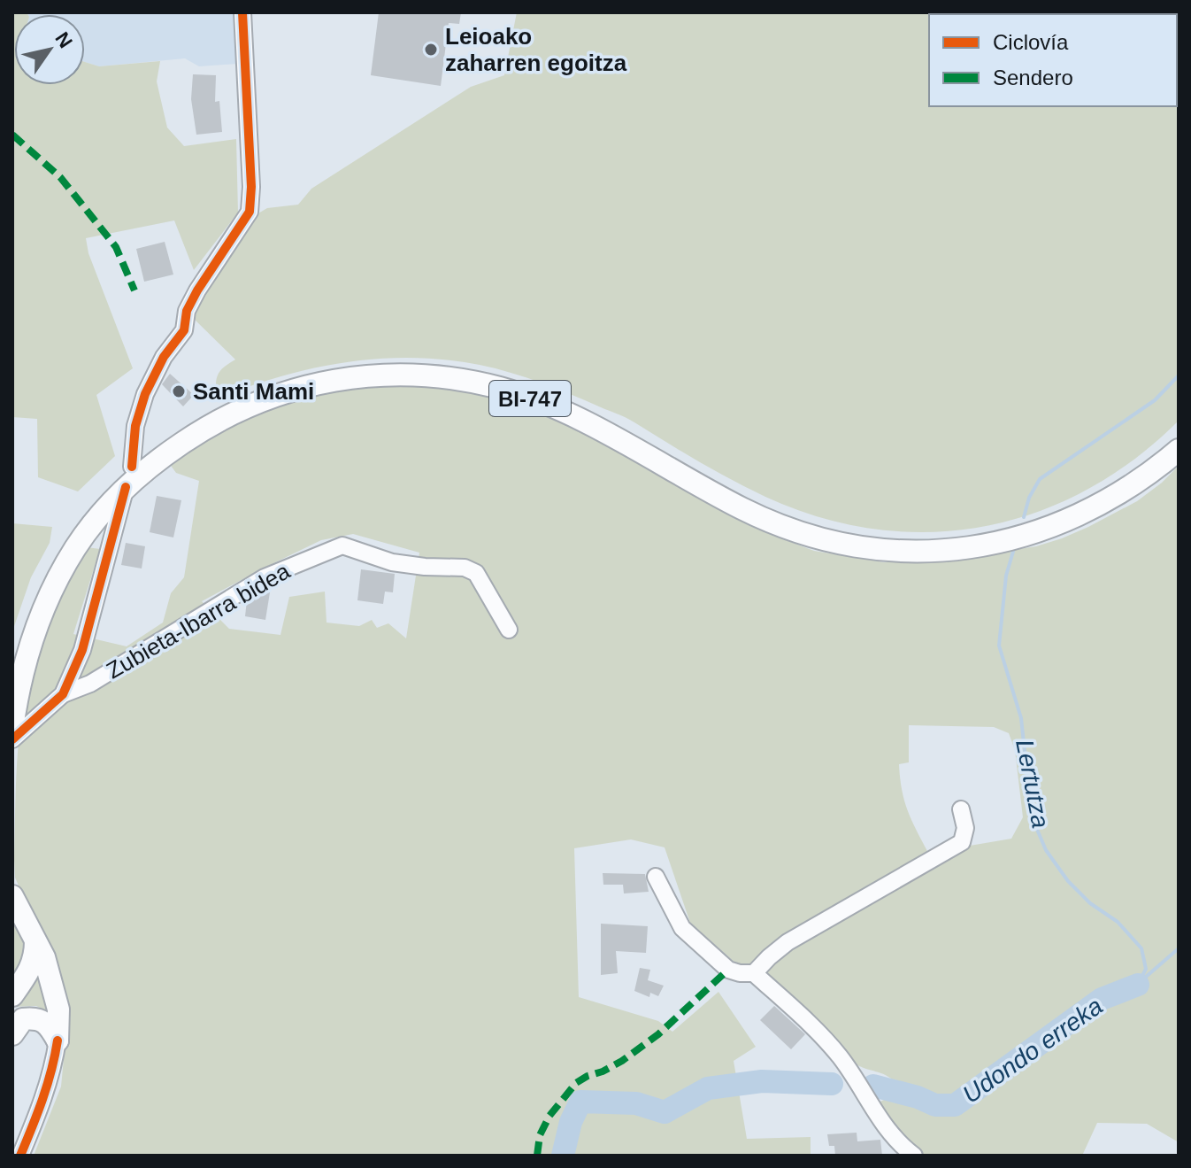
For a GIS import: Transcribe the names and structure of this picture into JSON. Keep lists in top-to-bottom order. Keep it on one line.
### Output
{"streets":{"main road":["BI-747"],"street":["Zubieta-Ibarra bidea"]},"water":["Lertutza","Udondo erreka"],"places":["Leioako zaharren egoitza","Santi Mami"],"legend":["Ciclovía","Sendero"],"north":"top right"}
